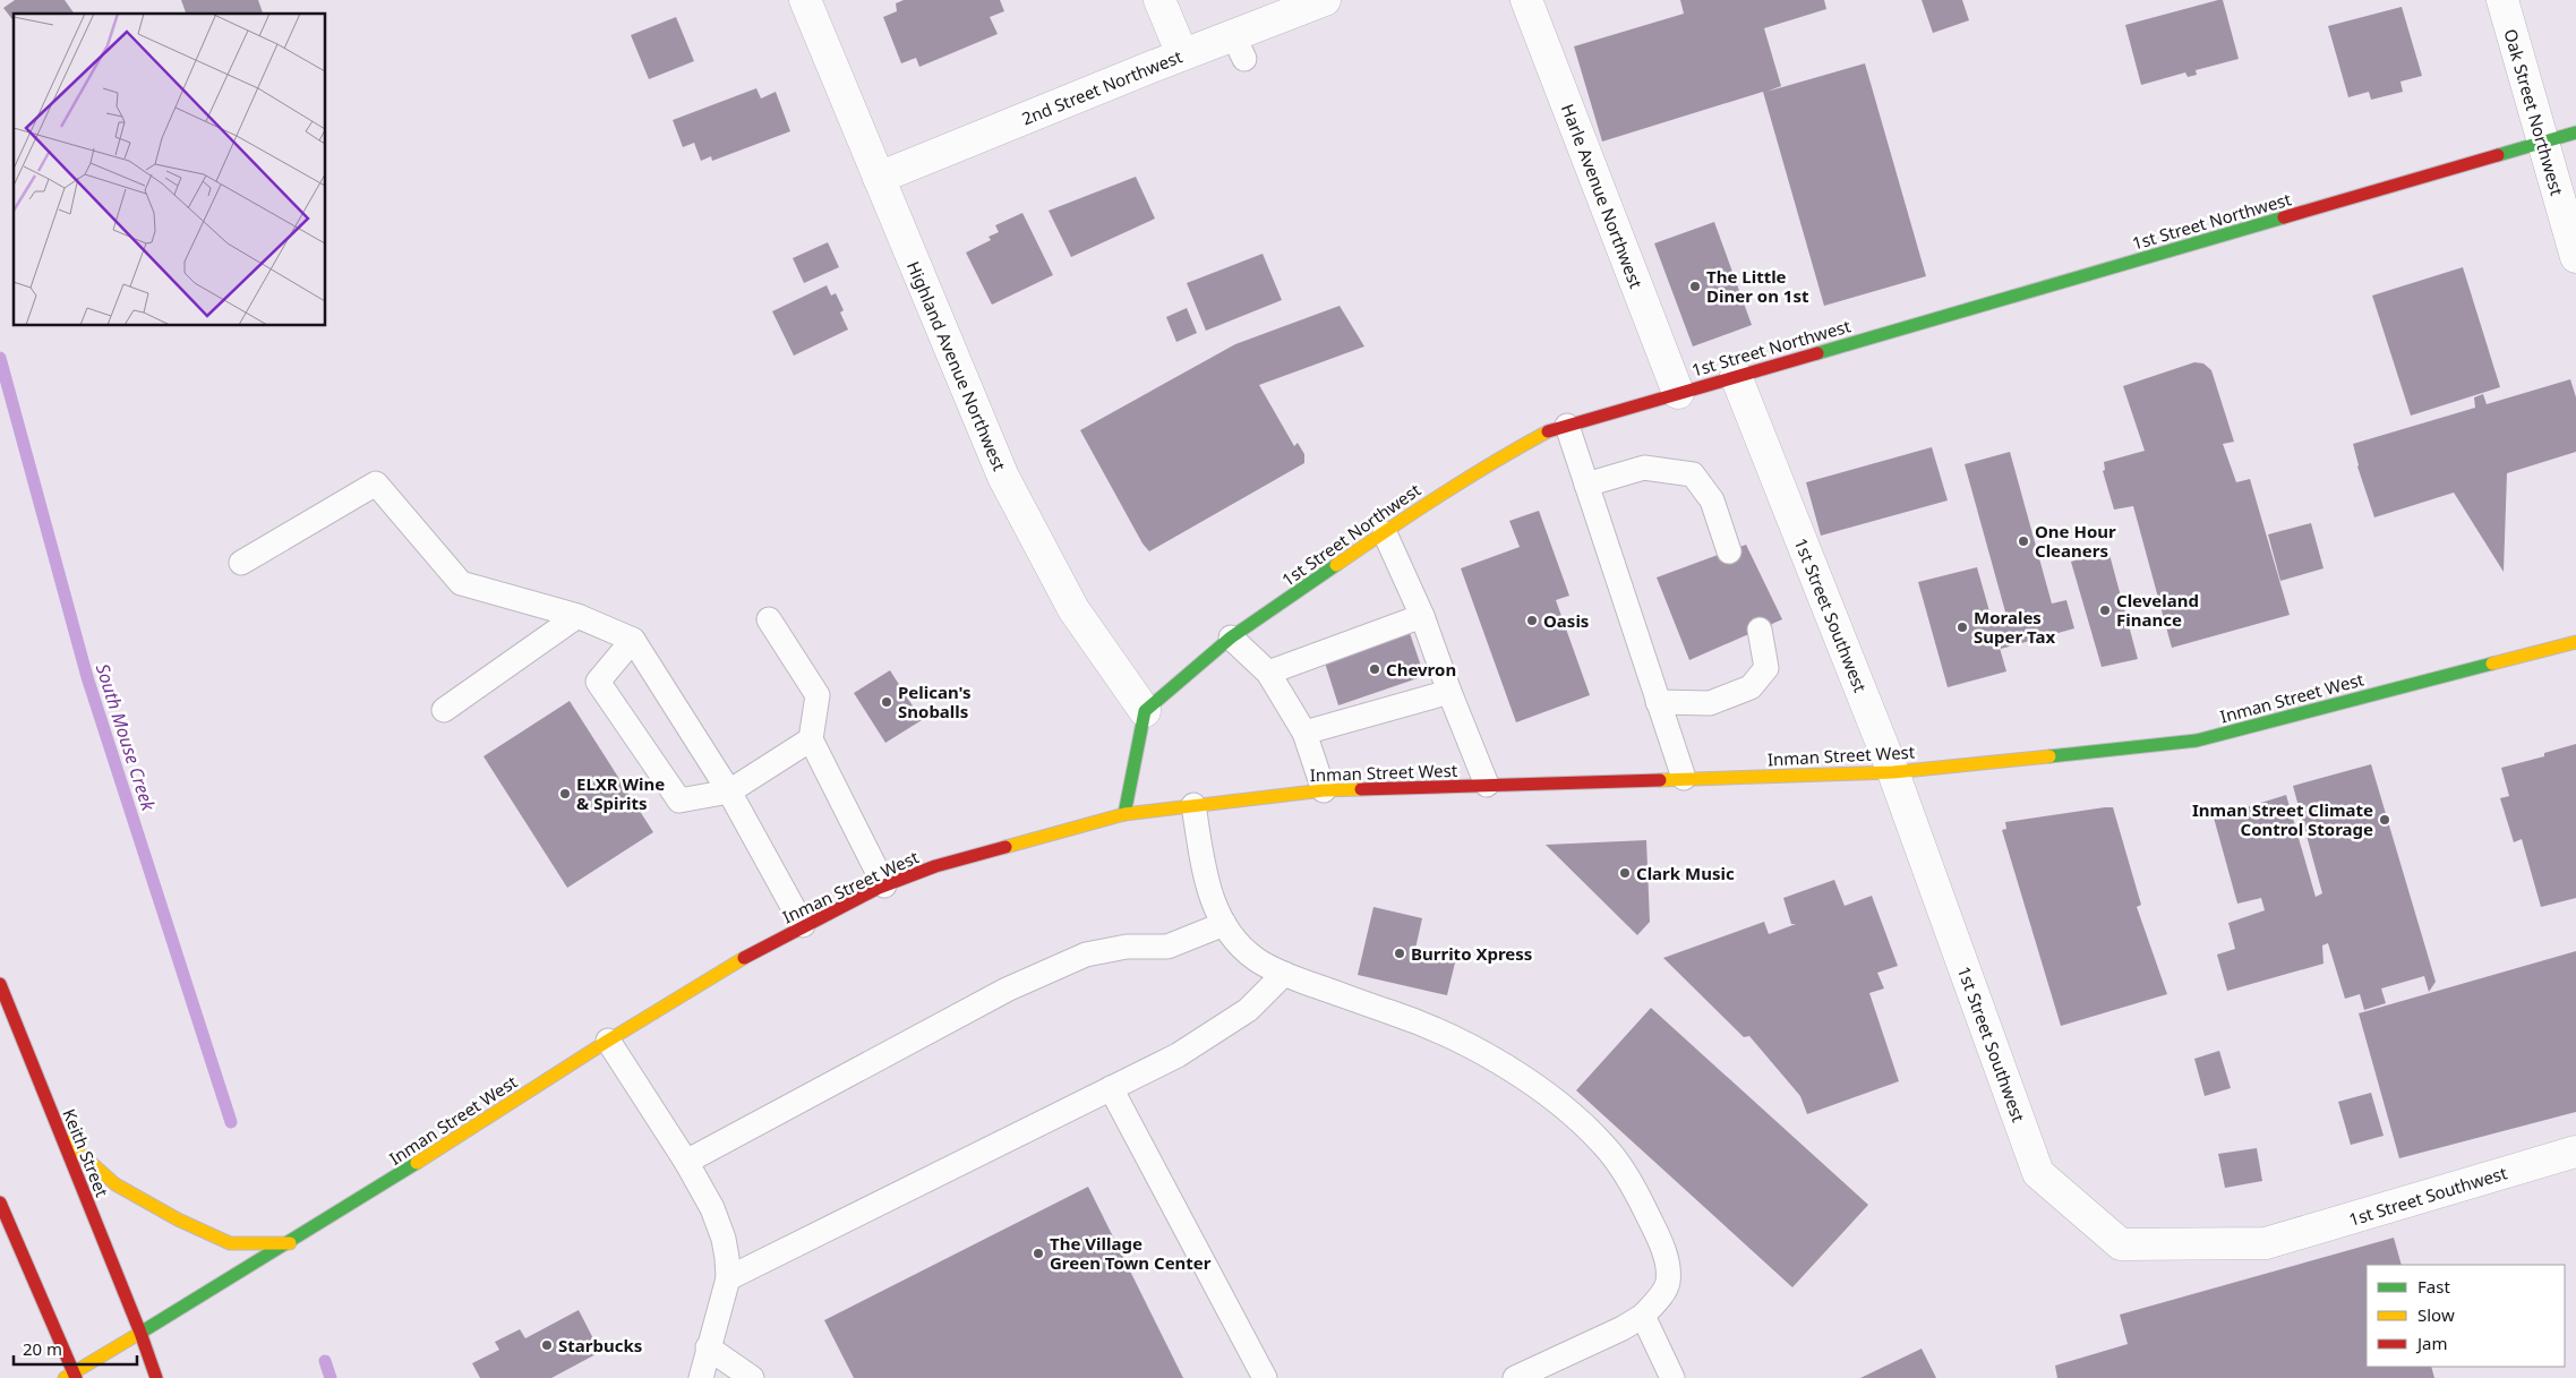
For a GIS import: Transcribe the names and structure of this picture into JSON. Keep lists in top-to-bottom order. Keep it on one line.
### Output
{"streets":{"main road":["1st Street Northwest","Inman Street West","Keith Street"],"street":["2nd Street Northwest","Oak Street Northwest","Harle Avenue Northwest","Highland Avenue Northwest","1st Street Southwest"]},"crossings":[["2nd Street Northwest","Highland Avenue Northwest"],["Oak Street Northwest","1st Street Northwest"],["Harle Avenue Northwest","1st Street Northwest"],["1st Street Northwest","Highland Avenue Northwest"],["1st Street Northwest","1st Street Southwest"],["1st Street Southwest","Inman Street West"],["Inman Street West","Keith Street"]],"water":["South Mouse Creek"],"places":["The Little Diner on 1st","One Hour Cleaners","Cleveland Finance","Oasis","Morales Super Tax","Chevron","Pelican's Snoballs","ELXR Wine & Spirits","Inman Street Climate Control Storage","Clark Music","Burrito Xpress","The Village Green Town Center","Starbucks"],"legend":["Fast","Slow","Jam"],"scale_bar":"20 m"}
